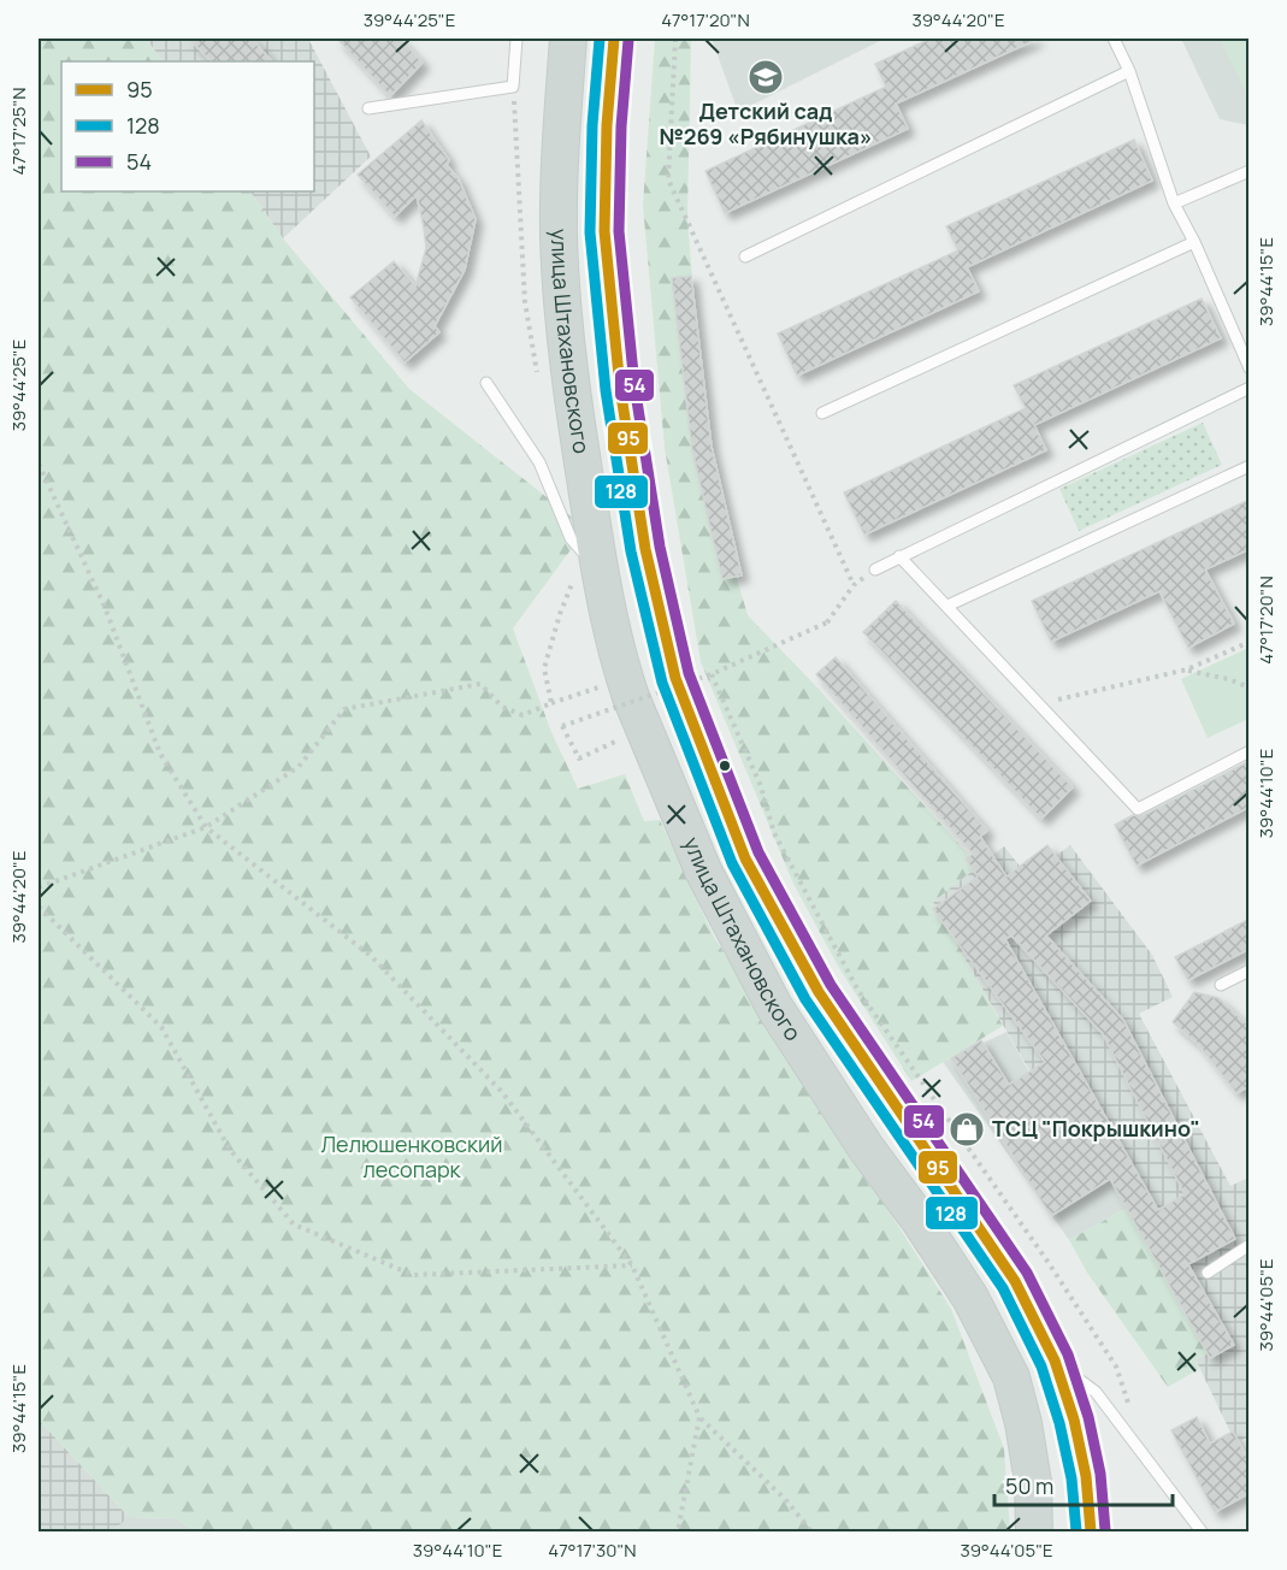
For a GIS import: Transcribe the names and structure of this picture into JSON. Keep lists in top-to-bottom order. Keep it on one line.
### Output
{"streets":{"main road":["улица Штахановского"]},"parks":["Лелюшенковский лесопарк"],"places":{"school or university":["Детский сад №269 «Рябинушка»"],"shop":["ТСЦ \"Покрышкино\""]},"lines":["transit line 95","transit line 128","transit line 54"],"legend":["95","128","54"],"scale_bar":"50 m","coordinates":["39°44'25\"E","47°17'20\"N","39°44'20\"E","47°17'25\"N","39°44'15\"E","39°44'10\"E","39°44'05\"E","47°17'30\"N"]}
